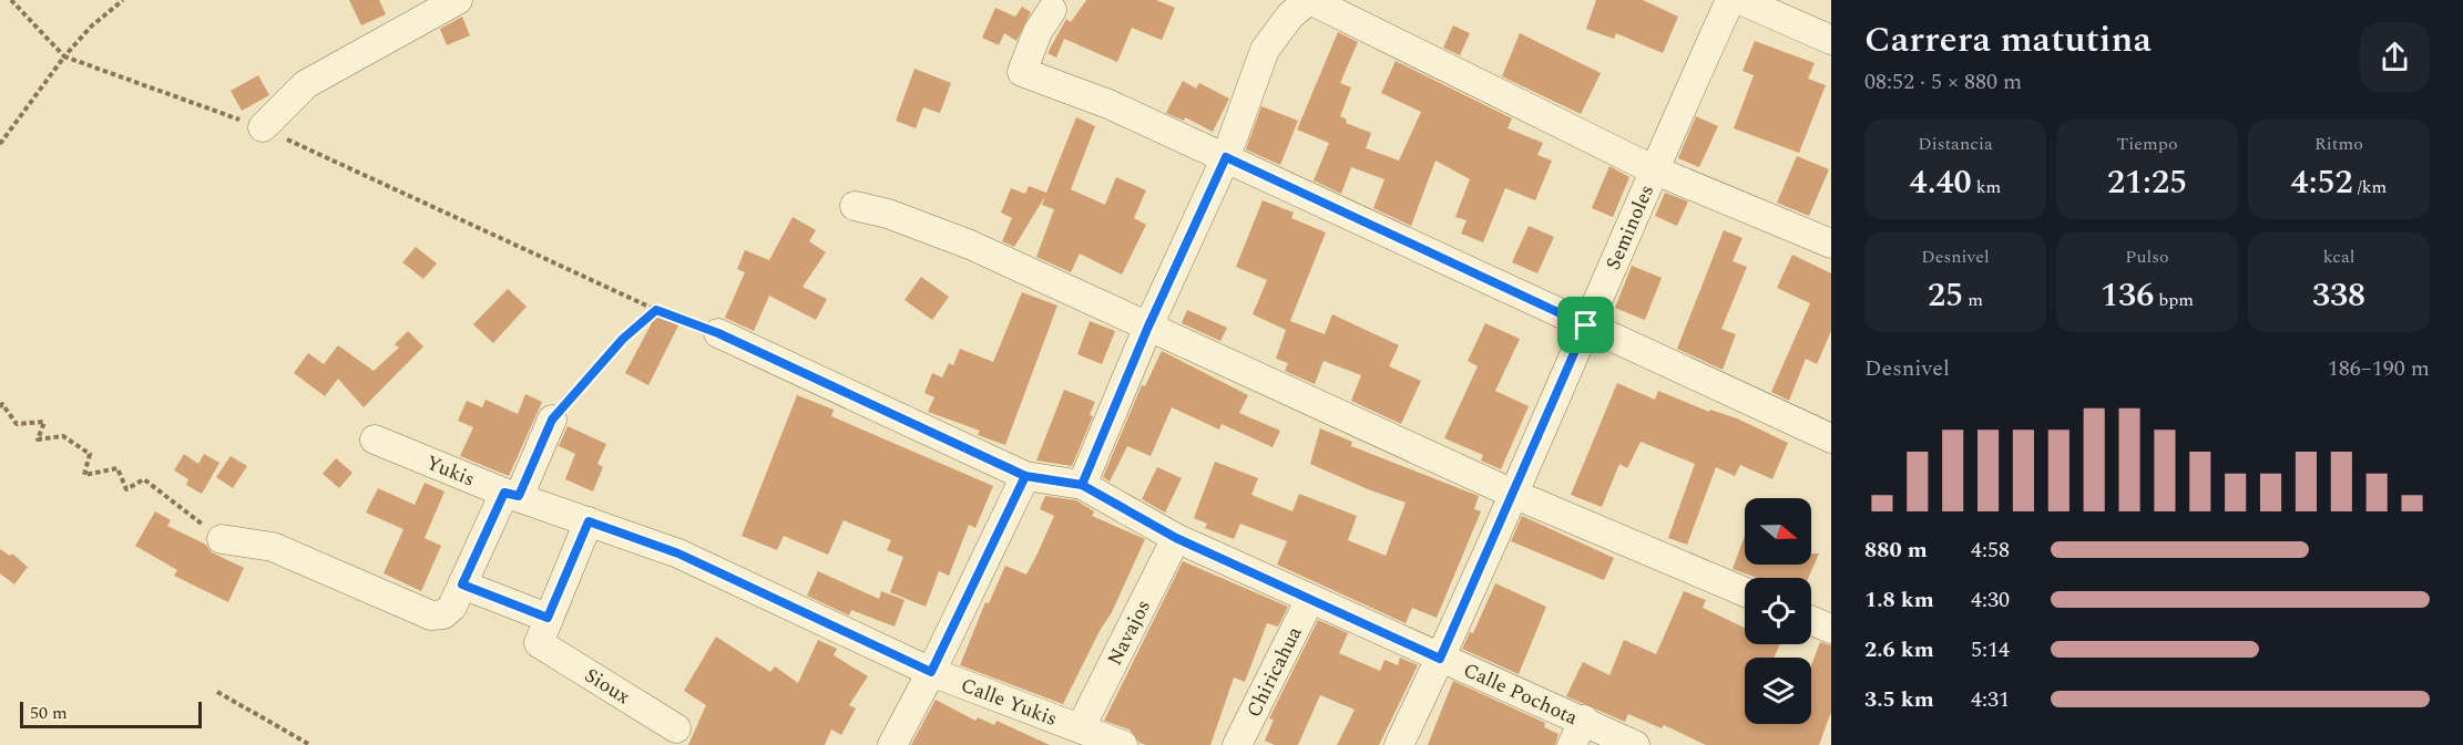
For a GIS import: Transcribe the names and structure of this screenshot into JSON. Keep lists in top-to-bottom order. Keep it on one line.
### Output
{"streets":{"street":["Seminoles","Yukis","Navajos","Chiricahua","Sioux","Calle Pochota","Calle Yukis"]},"crossings":[["Seminoles","Calle Pochota"],["Yukis","Calle Yukis"],["Navajos","Calle Pochota"],["Navajos","Calle Yukis"],["Chiricahua","Calle Pochota"]],"scale_bar":"50 m","north":"right","page":{"heading":["Carrera matutina","08:52 · 5 × 880 m"],"stats":[["Distancia","4.40 km"],["Tiempo","21:25"],["Ritmo","4:52 /km"],["Desnivel","25 m"],["Pulso","136 bpm"],["kcal","338"]],"chart":["Desnivel","186–190 m"],"list":[{"name":"880 m","note":"4:58"},{"name":"1.8 km","note":"4:30"},{"name":"2.6 km","note":"5:14"},{"name":"3.5 km","note":"4:31"}],"scale":"50 m"}}
